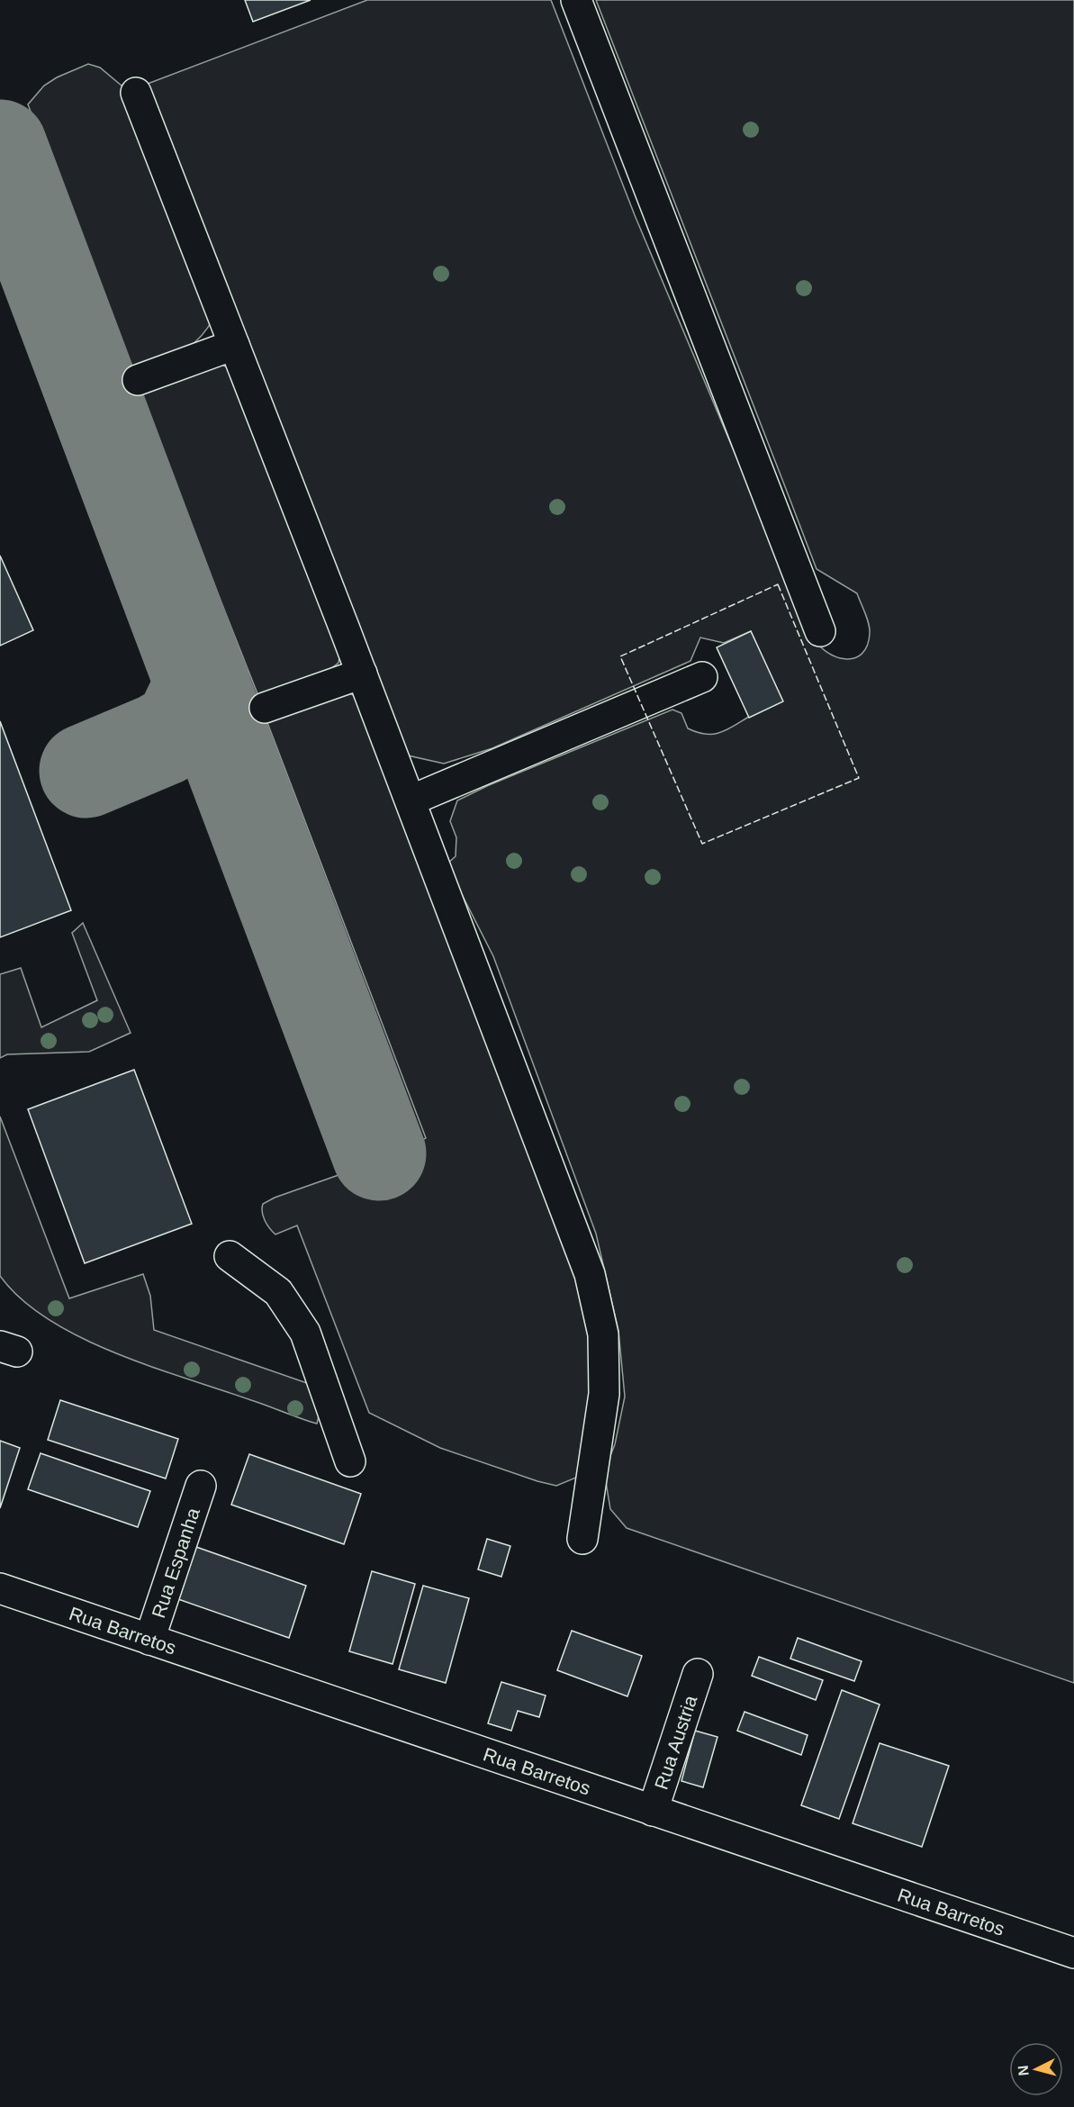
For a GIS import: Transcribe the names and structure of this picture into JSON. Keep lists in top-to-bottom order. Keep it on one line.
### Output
{"streets":{"street":["Rua Espanha","Rua Barretos","Rua Austria"]},"crossings":[["Rua Espanha","Rua Barretos"],["Rua Barretos","Rua Austria"]],"north":"left"}
